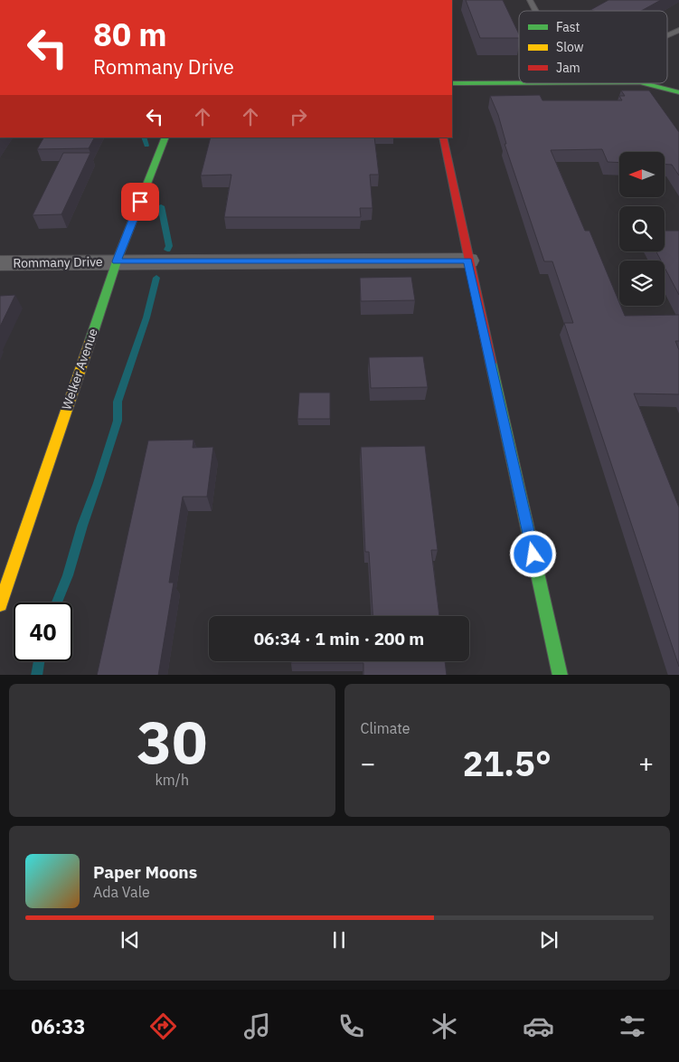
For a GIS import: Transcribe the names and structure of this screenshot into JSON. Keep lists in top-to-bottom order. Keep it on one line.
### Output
{"streets":{"street":["Rommany Drive","Welker Avenue"]},"crossings":[["Rommany Drive","Welker Avenue"]],"legend":["Fast","Slow","Jam"],"north":"left","page":{"turn":["80 m","Rommany Drive"],"limit":"40","trip":"06:34 · 1 min · 200 m","tile":[["30","km/h"],"Climate"],"heat":["−","21.5°","+"],"song":["Paper Moons","Ada Vale"],"tabs":"06:33"}}
